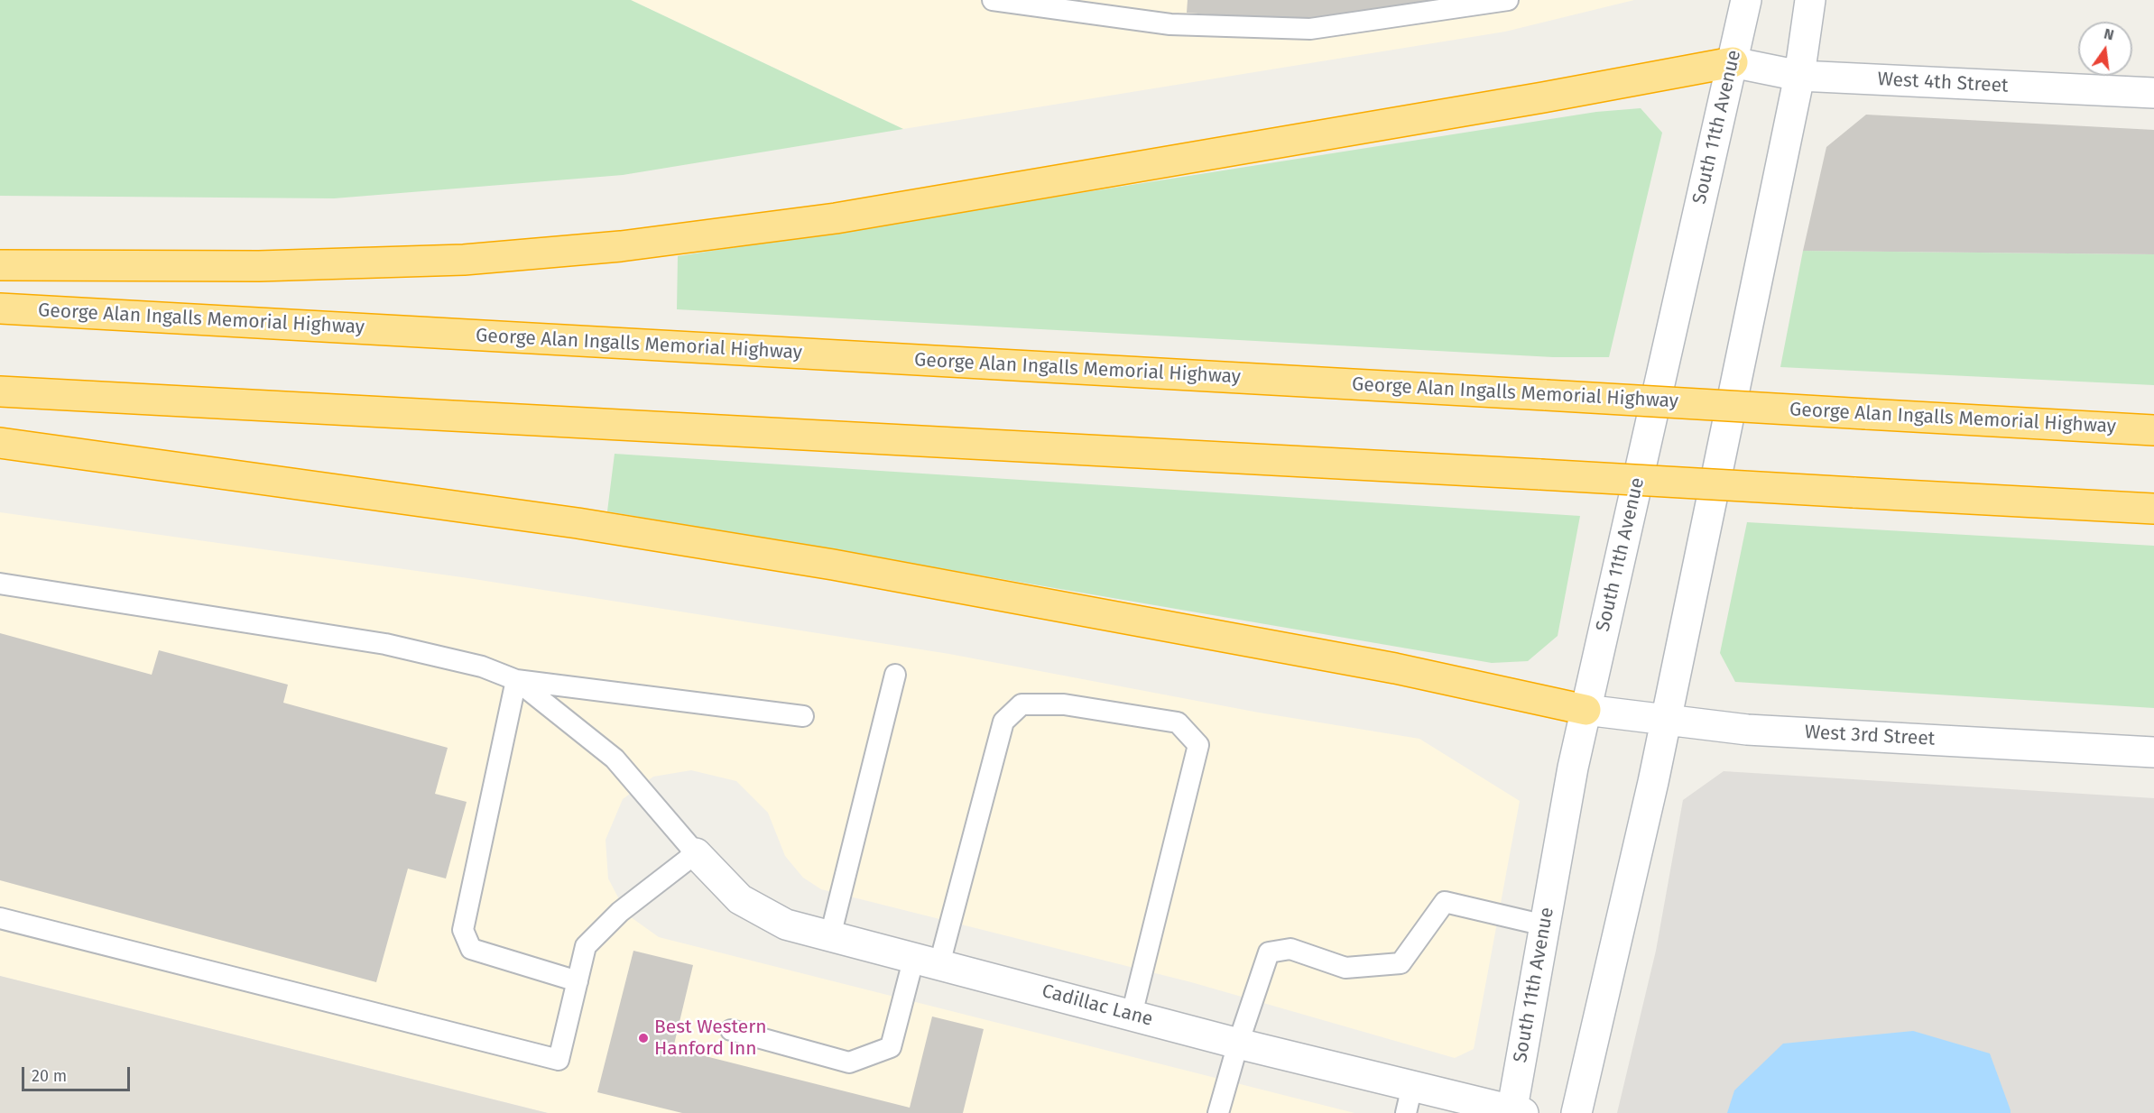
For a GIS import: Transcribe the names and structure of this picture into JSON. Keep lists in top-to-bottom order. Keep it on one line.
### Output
{"streets":{"highway":["George Alan Ingalls Memorial Highway"],"main road":["West 4th Street","South 11th Avenue","West 3rd Street","Cadillac Lane"]},"crossings":[["West 4th Street","South 11th Avenue"],["South 11th Avenue","West 3rd Street"],["South 11th Avenue","Cadillac Lane"]],"places":["Best Western Hanford Inn"],"scale_bar":"20 m","north":"top"}
